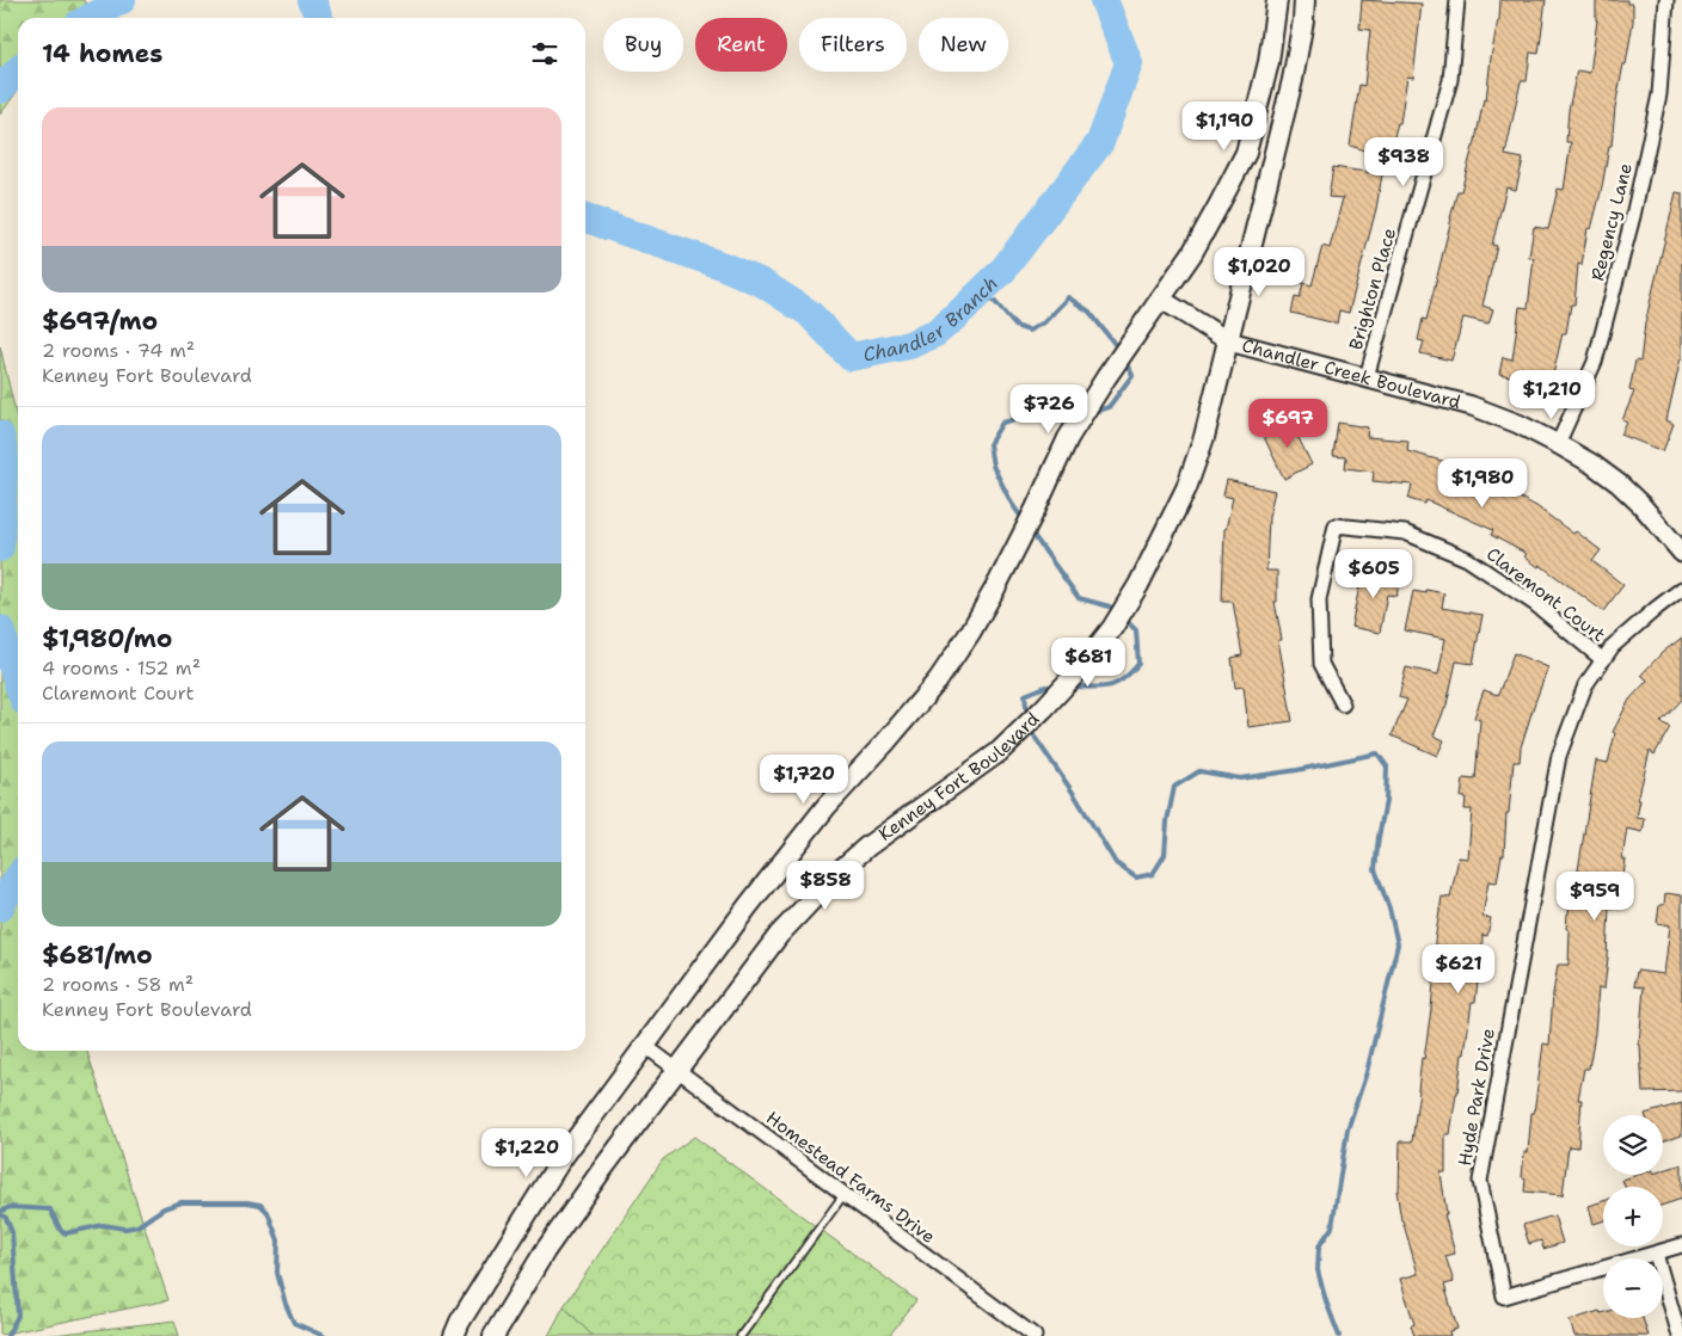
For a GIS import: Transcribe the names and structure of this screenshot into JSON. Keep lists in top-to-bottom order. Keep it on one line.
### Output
{"streets":{"main road":["Kenney Fort Boulevard"],"street":["Regency Lane","Brighton Place","Chandler Creek Boulevard","Claremont Court","Hyde Park Drive","Homestead Farms Drive"]},"crossings":[["Regency Lane","Chandler Creek Boulevard"],["Brighton Place","Chandler Creek Boulevard"],["Chandler Creek Boulevard","Kenney Fort Boulevard"],["Claremont Court","Hyde Park Drive"],["Kenney Fort Boulevard","Homestead Farms Drive"]],"water":["Chandler Branch"],"page":{"chip":["Buy","Rent","Filters","New"],"heading":"14 homes","list":[{"name":"$697/mo","note":"2 rooms · 74 m² · Kenney Fort Boulevard"},{"name":"$1,980/mo","note":"4 rooms · 152 m² · Claremont Court"},{"name":"$681/mo","note":"2 rooms · 58 m² · Kenney Fort Boulevard"}],"price":["$1,190","$938","$1,020","$1,210","$726","$697","$1,980","$605","$681","$1,720","$858","$959","$621","$1,220"],"map_buttons":["+","−"]}}
